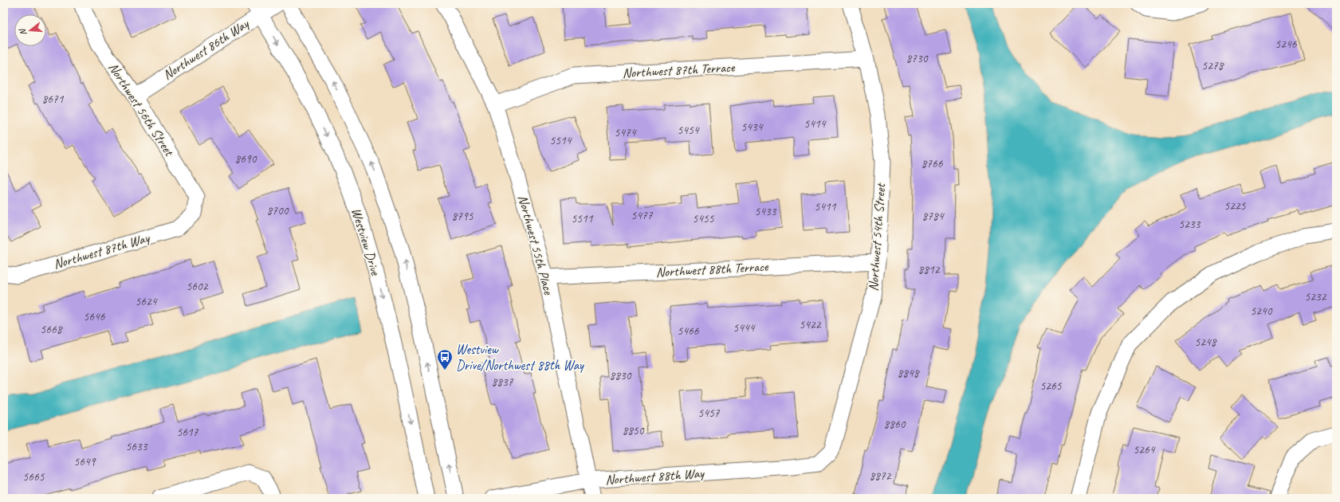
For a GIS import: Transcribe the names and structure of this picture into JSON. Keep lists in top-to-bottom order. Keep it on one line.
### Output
{"streets":{"street":["Northwest 86th Way","Northwest 87th Terrace","Northwest 56th Street","Northwest 54th Street","Westview Drive","Northwest 55th Place","Northwest 87th Way","Northwest 88th Terrace","Northwest 88th Way"]},"crossings":[["Northwest 86th Way","Northwest 56th Street"],["Northwest 86th Way","Westview Drive"],["Northwest 87th Terrace","Northwest 54th Street"],["Northwest 87th Terrace","Northwest 55th Place"],["Northwest 56th Street","Northwest 87th Way"],["Northwest 54th Street","Northwest 88th Terrace"],["Northwest 54th Street","Northwest 88th Way"],["Northwest 55th Place","Northwest 88th Terrace"],["Northwest 55th Place","Northwest 88th Way"]],"places":{"bus stop":["Westview Drive/Northwest 88th Way"]},"house_numbers":["5246","8730","5278","8671","5414","5434","5454","5474","5514","8690","8766","5225","5411","8700","5433","5477","8795","8784","5511","5455","5233","8812","5602","5232","5624","5240","5646","5422","5444","5668","5466","5248","8848","8830","8837","5265","5457","8860","8850","5617","5633","5264","5649","8872","5665"],"north":"left"}
